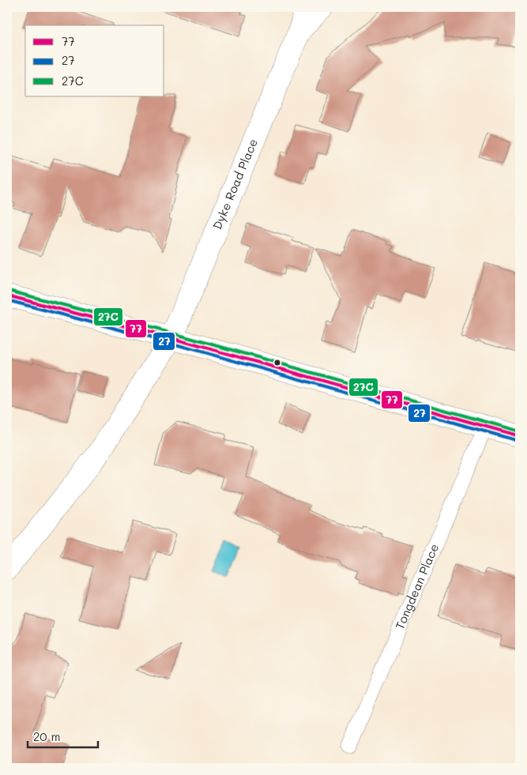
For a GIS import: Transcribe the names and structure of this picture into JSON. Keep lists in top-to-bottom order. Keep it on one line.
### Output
{"streets":{"street":["Dyke Road Place"],"lane":["Tongdean Place"]},"lines":["transit line 27C","transit line 77","transit line 27"],"legend":["77","27","27C"],"scale_bar":"20 m"}
